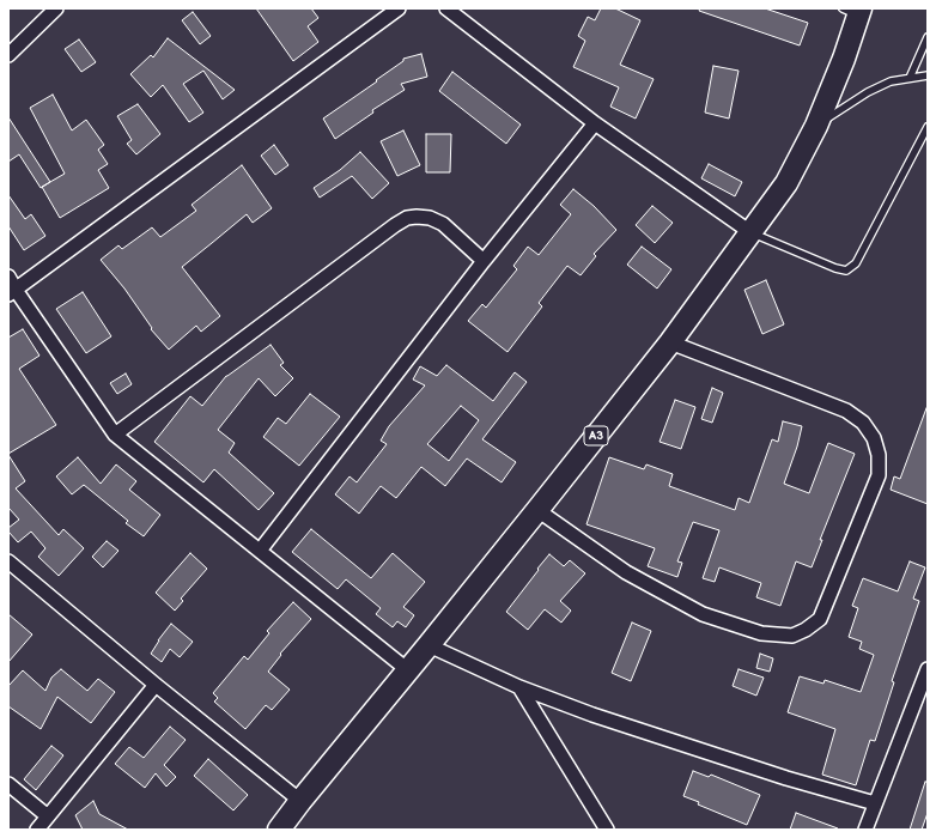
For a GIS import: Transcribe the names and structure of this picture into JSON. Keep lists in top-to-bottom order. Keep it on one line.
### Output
{"streets":{"highway":["A3"]}}
